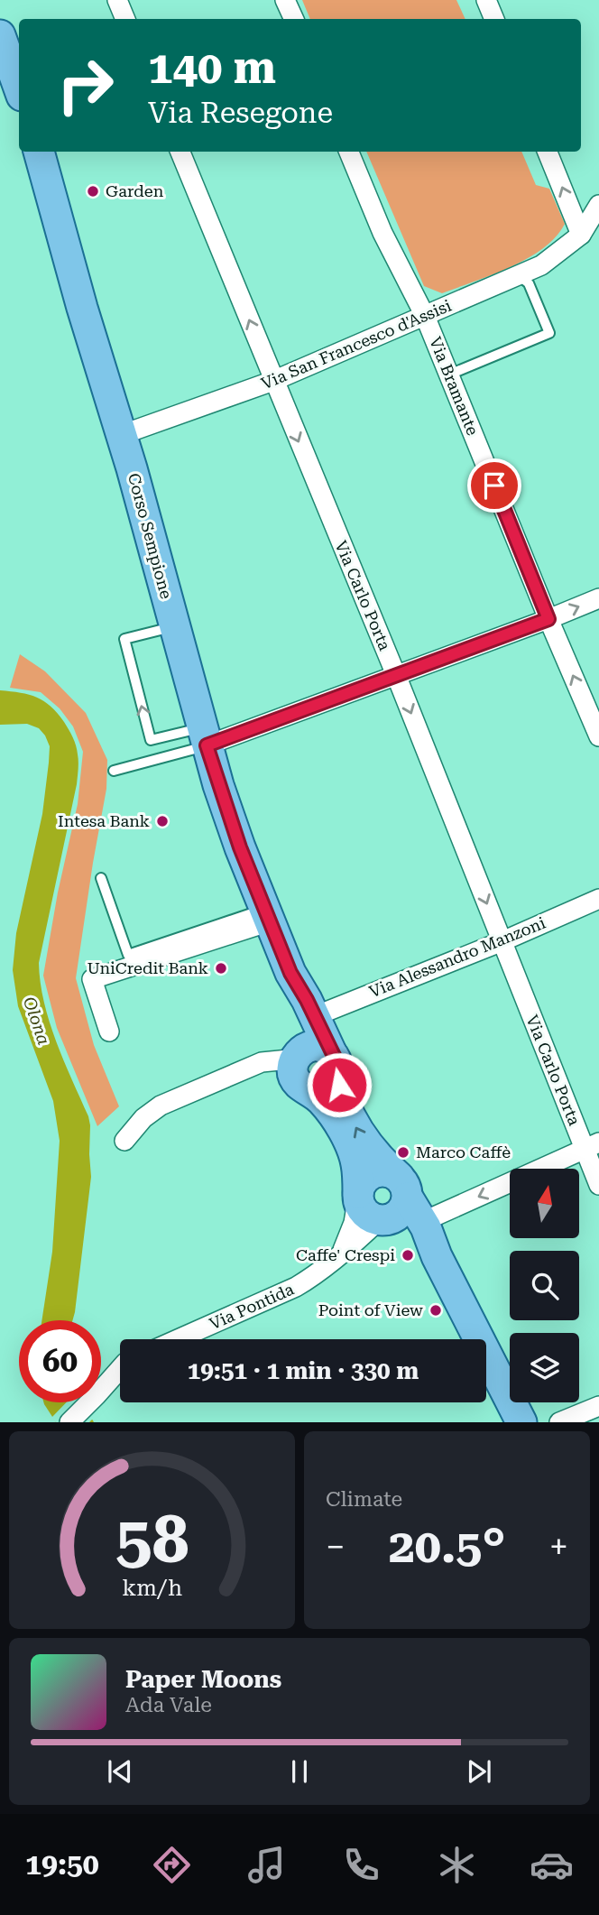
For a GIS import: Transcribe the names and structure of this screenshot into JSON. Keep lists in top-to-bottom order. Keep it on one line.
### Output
{"streets":{"main road":["Corso Sempione"],"street":["Via San Francesco d'Assisi","Via Bramante","Via Carlo Porta","Via Alessandro Manzoni","Via Pontida"]},"crossings":[["Via San Francesco d'Assisi","Via Bramante"],["Via San Francesco d'Assisi","Corso Sempione"],["Via San Francesco d'Assisi","Via Carlo Porta"],["Corso Sempione","Via Alessandro Manzoni"],["Corso Sempione","Via Pontida"],["Via Carlo Porta","Via Alessandro Manzoni"]],"water":["Olona"],"places":["Garden","Intesa Bank","UniCredit Bank","Marco Caffè","Caffe' Crespi","Point of View"],"north":"top","page":{"turn":["140 m","Via Resegone"],"limit":"60","trip":"19:51 · 1 min · 330 m","tile":"Climate","heat":["−","20.5°","+"],"song":["Paper Moons","Ada Vale"],"tabs":"19:50","gauge":["58","km/h"]}}
